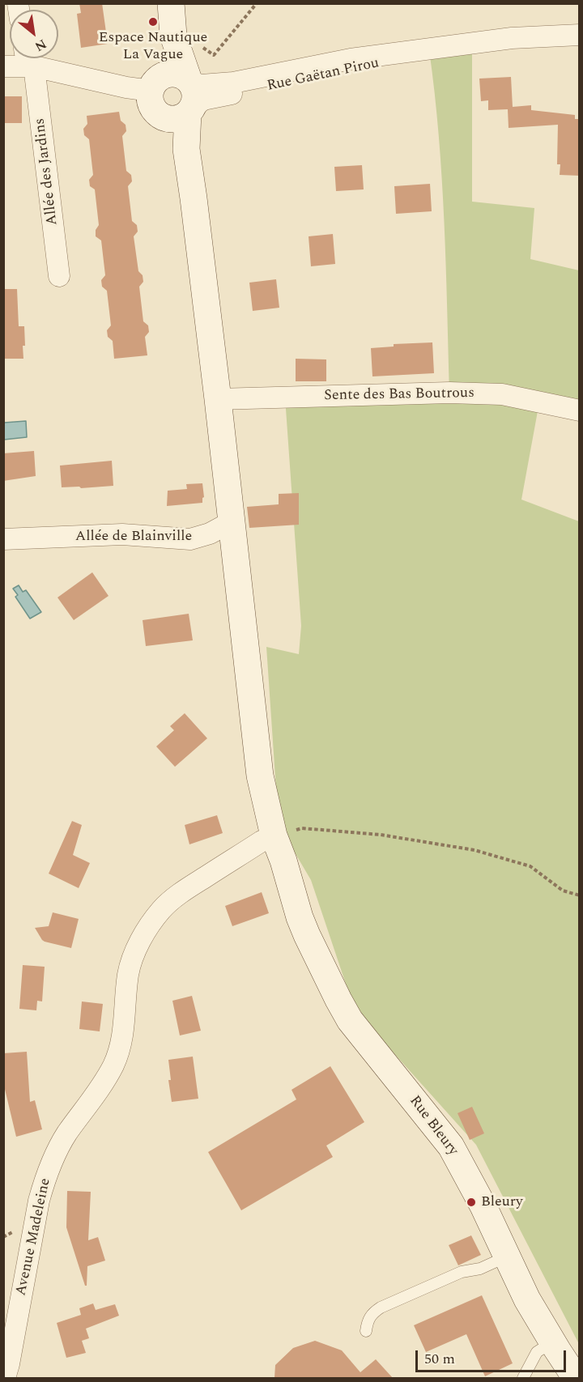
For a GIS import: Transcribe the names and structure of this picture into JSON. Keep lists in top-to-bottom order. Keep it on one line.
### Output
{"streets":{"street":["Rue Gaëtan Pirou","Allée des Jardins","Sente des Bas Boutrous","Allée de Blainville","Rue Bleury","Avenue Madeleine"]},"crossings":[["Sente des Bas Boutrous","Rue Bleury"],["Allée de Blainville","Rue Bleury"],["Rue Bleury","Avenue Madeleine"]],"places":["Espace Nautique La Vague","Bleury"],"scale_bar":"50 m","north":"bottom right"}
